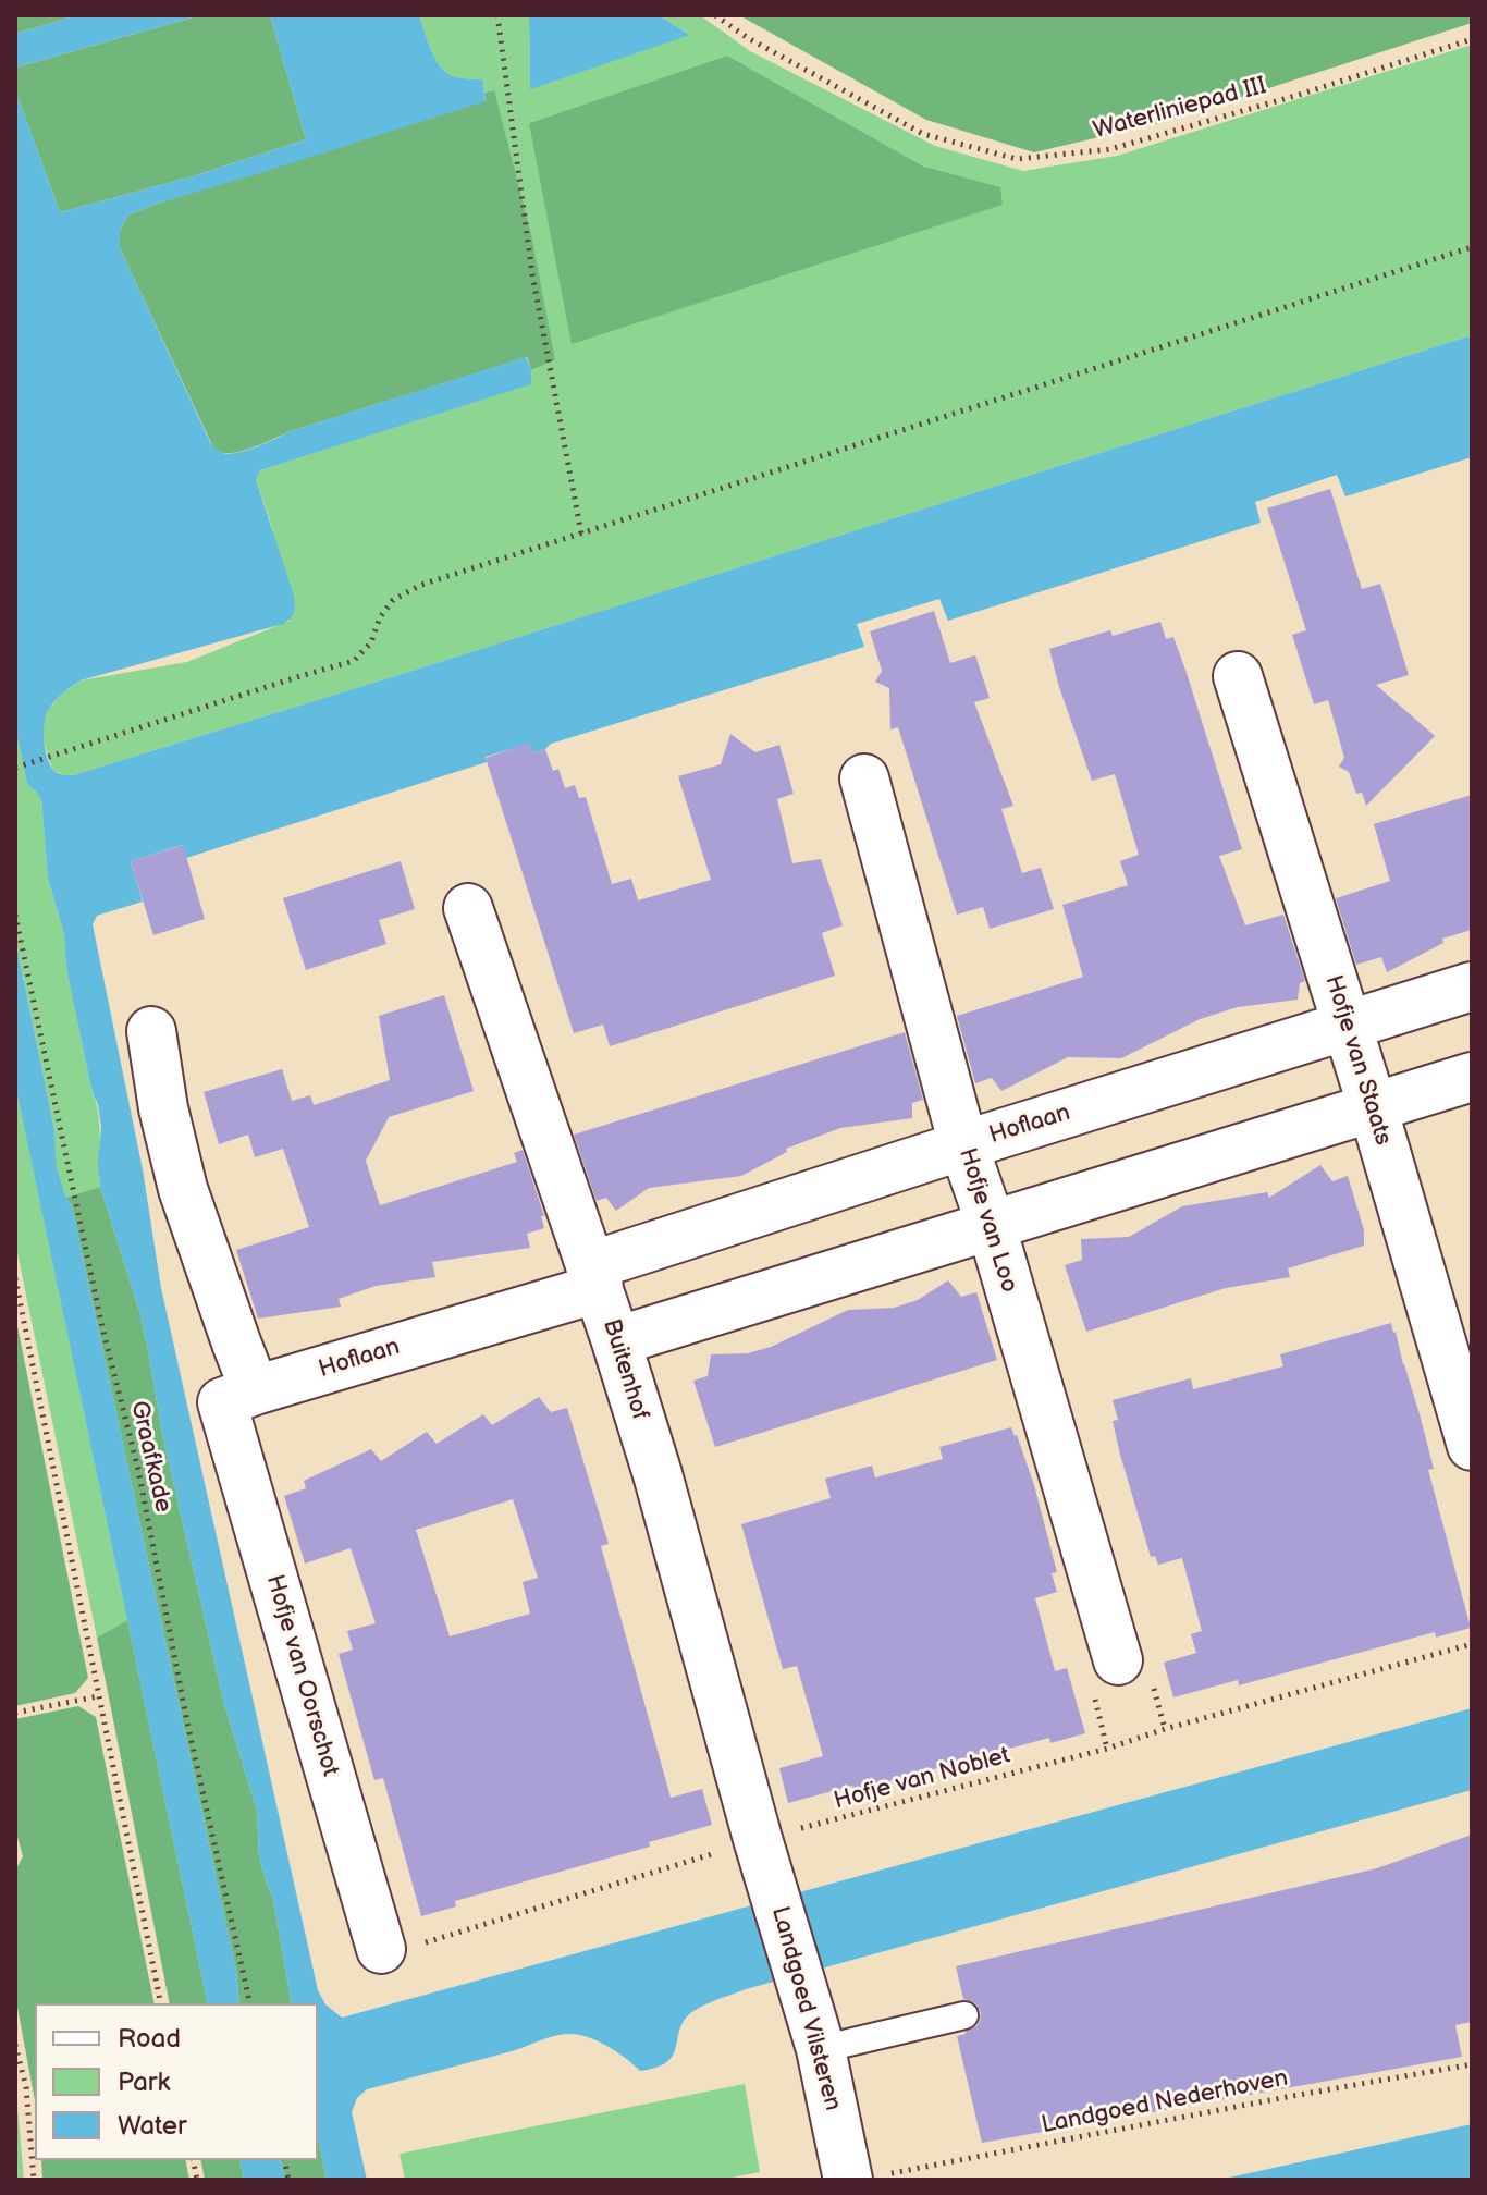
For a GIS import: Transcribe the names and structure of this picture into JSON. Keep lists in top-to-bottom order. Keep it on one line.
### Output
{"streets":{"street":["Hofje van Staats","Hoflaan","Hofje van Loo","Buitenhof","Hofje van Oorschot","Landgoed Vilsteren"],"path":["Waterliniepad III","Graafkade","Hofje van Noblet","Landgoed Nederhoven"]},"crossings":[["Hofje van Staats","Hoflaan"],["Hoflaan","Hofje van Loo"],["Hoflaan","Buitenhof"],["Hoflaan","Hofje van Oorschot"],["Buitenhof","Hofje van Noblet"],["Buitenhof","Landgoed Vilsteren"],["Hofje van Oorschot","Hofje van Noblet"],["Hofje van Noblet","Landgoed Vilsteren"],["Landgoed Vilsteren","Landgoed Nederhoven"]],"legend":["Road","Park","Water"]}
